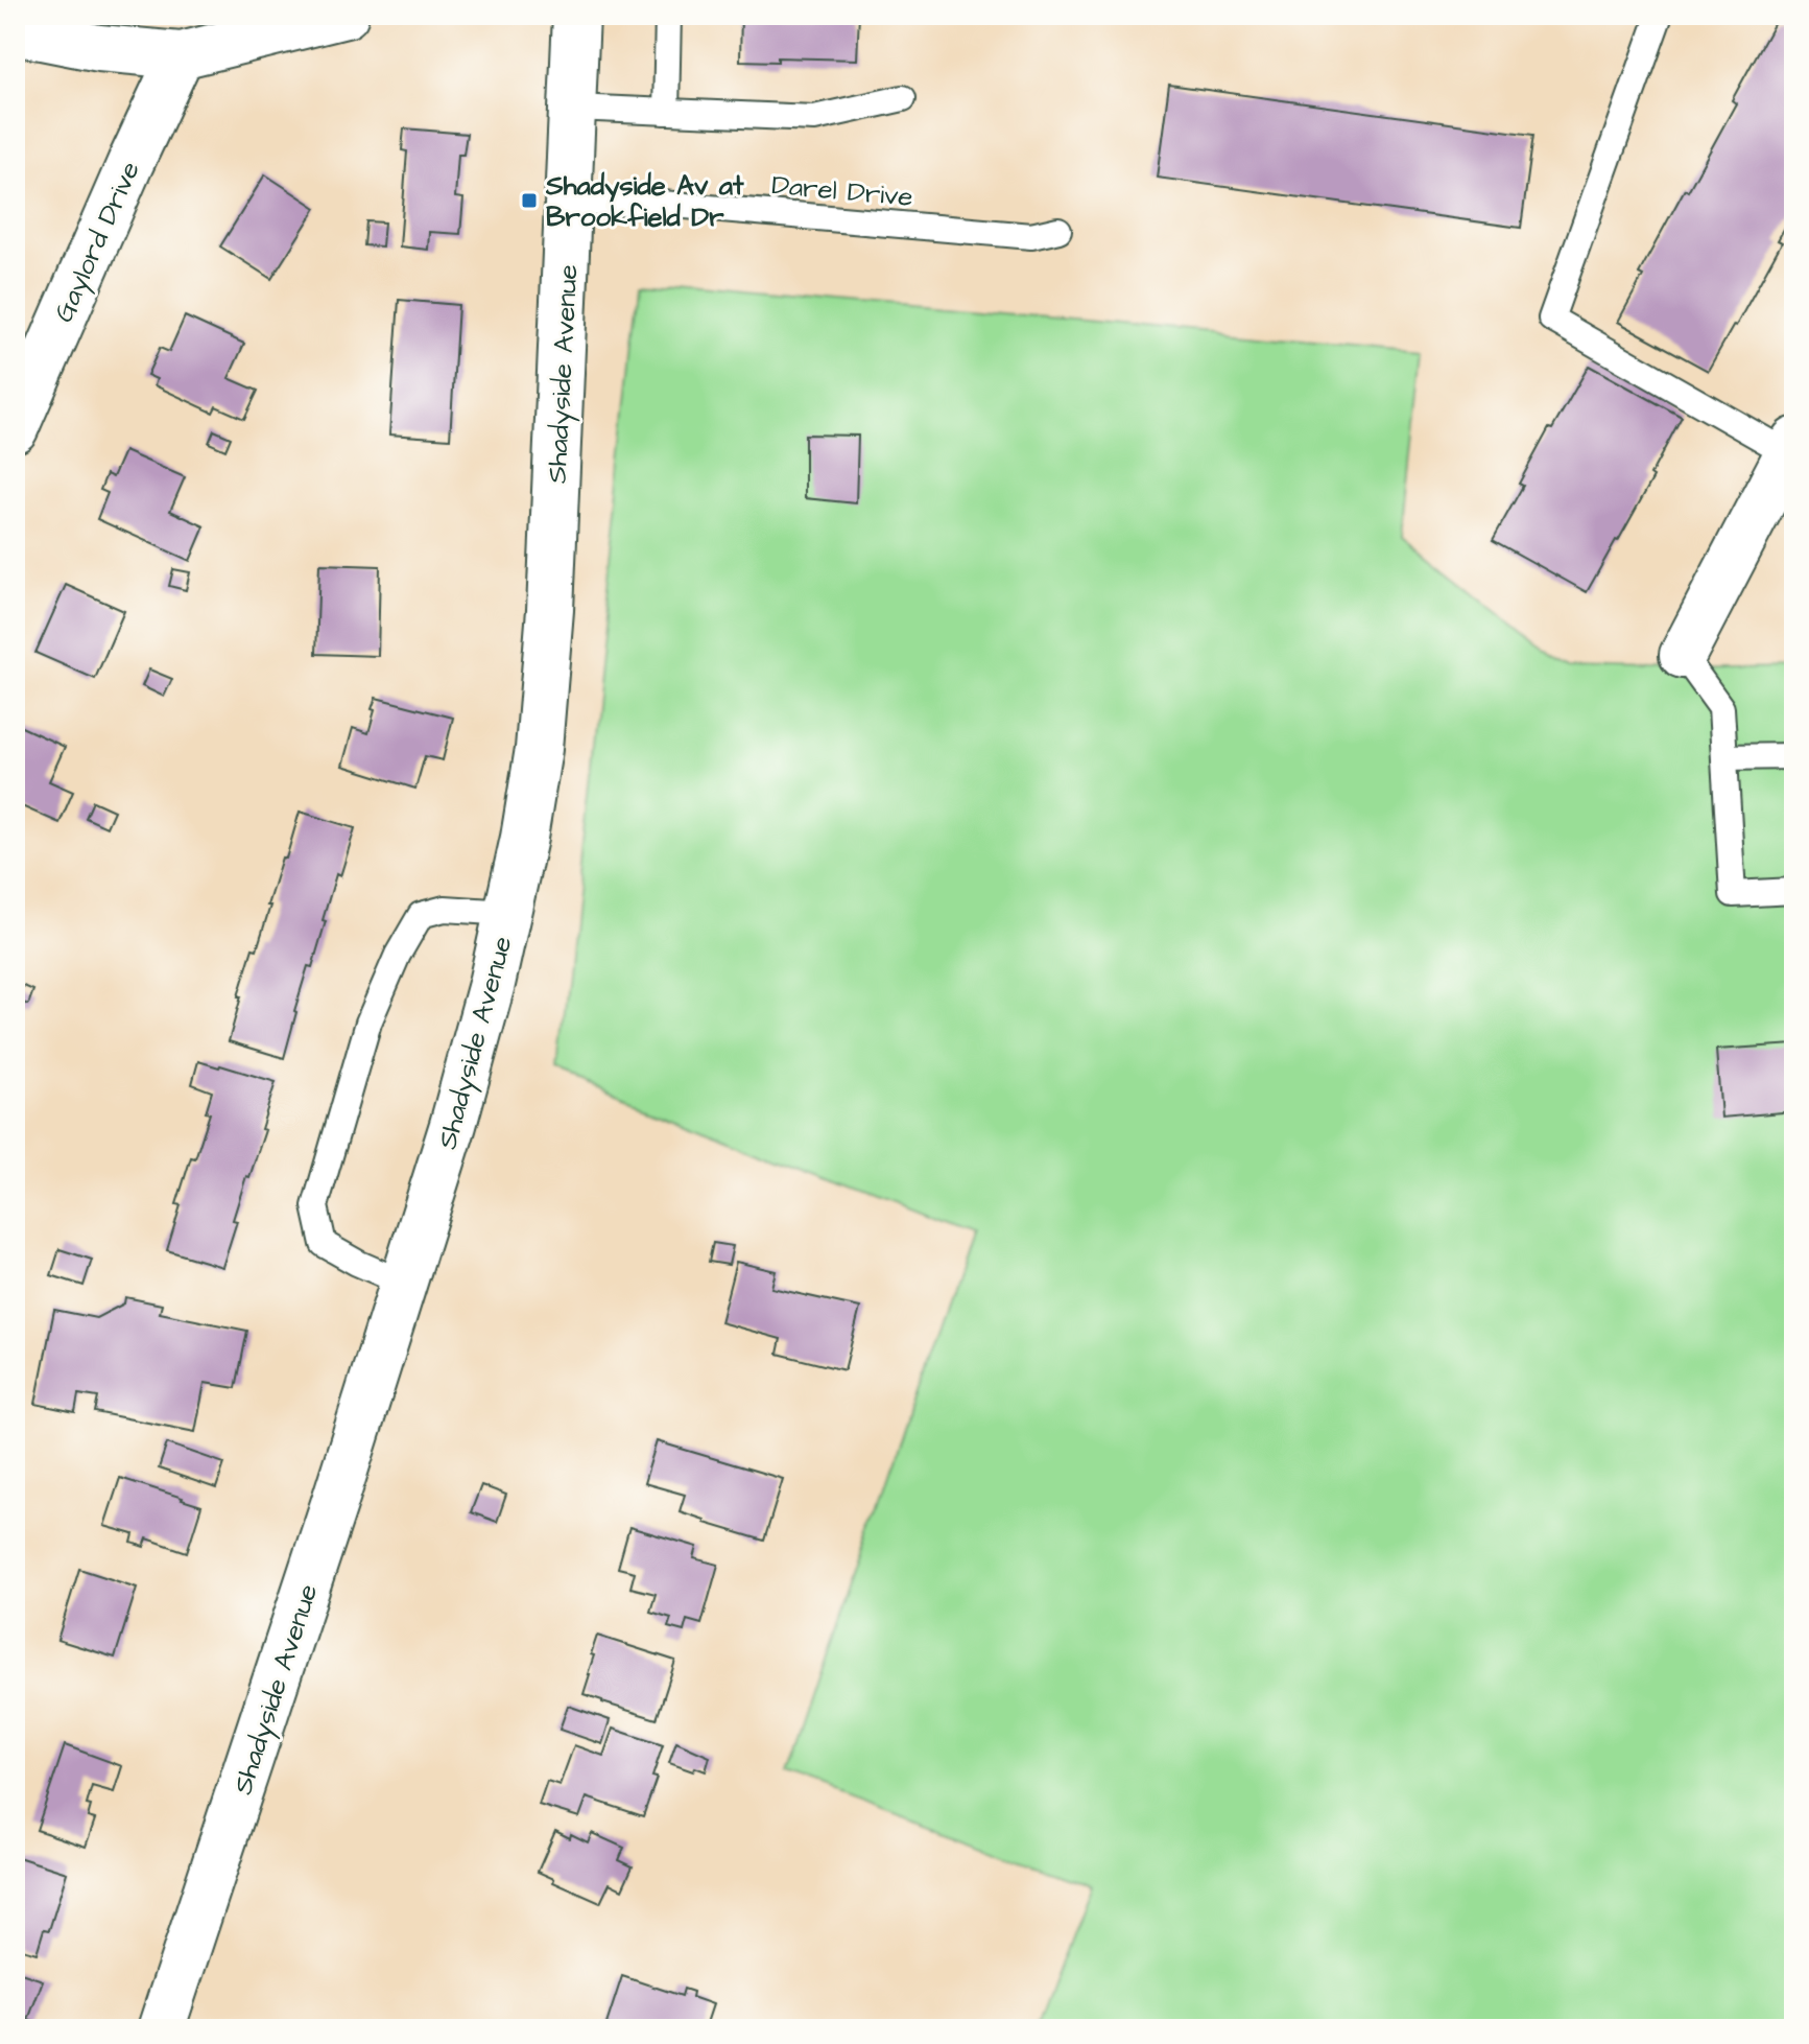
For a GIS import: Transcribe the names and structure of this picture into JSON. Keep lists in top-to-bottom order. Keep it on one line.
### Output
{"streets":{"street":["Gaylord Drive","Shadyside Avenue"],"lane":["Darel Drive"]},"crossings":[["Darel Drive","Shadyside Avenue"]],"places":{"transit":["Shadyside Av at Brookfield Dr"]}}
